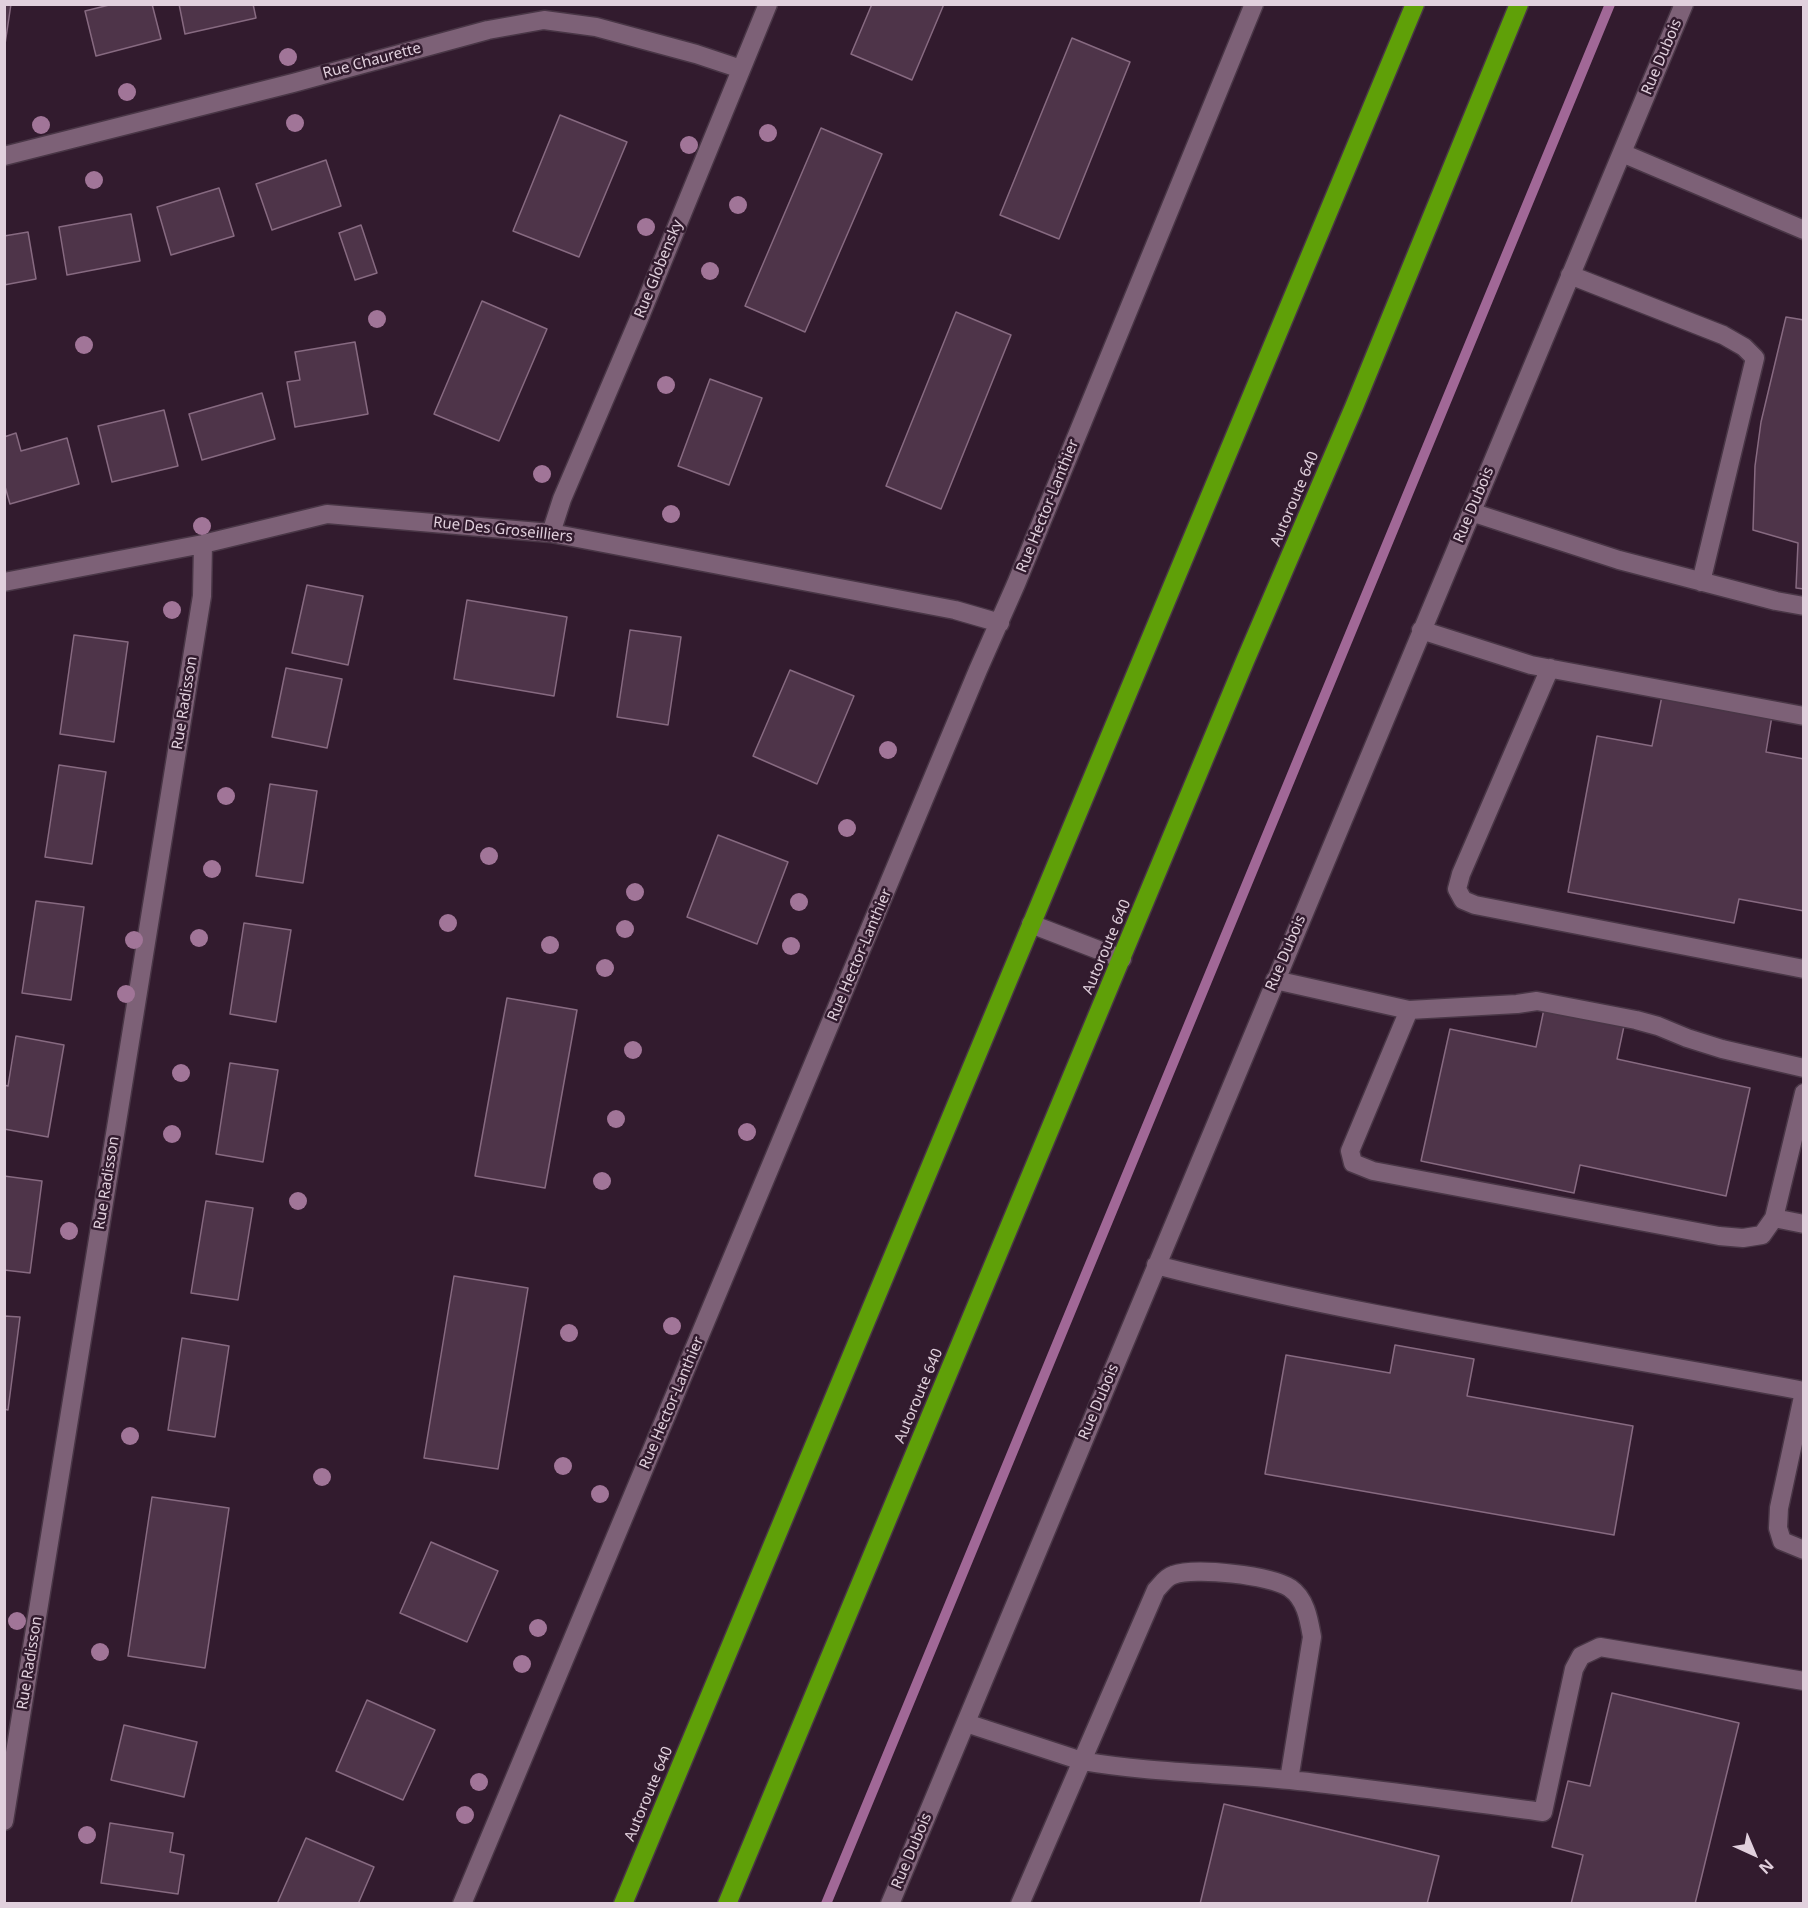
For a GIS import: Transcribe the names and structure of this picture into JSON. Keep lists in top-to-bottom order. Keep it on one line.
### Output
{"streets":{"highway":["Autoroute 640"],"street":["Rue Dubois","Rue Chaurette","Rue Globensky","Rue Hector-Lanthier","Rue Des Groseilliers","Rue Radisson"]},"crossings":[["Rue Chaurette","Rue Globensky"],["Rue Globensky","Rue Des Groseilliers"],["Rue Hector-Lanthier","Rue Des Groseilliers"],["Rue Des Groseilliers","Rue Radisson"]],"north":"bottom right"}
